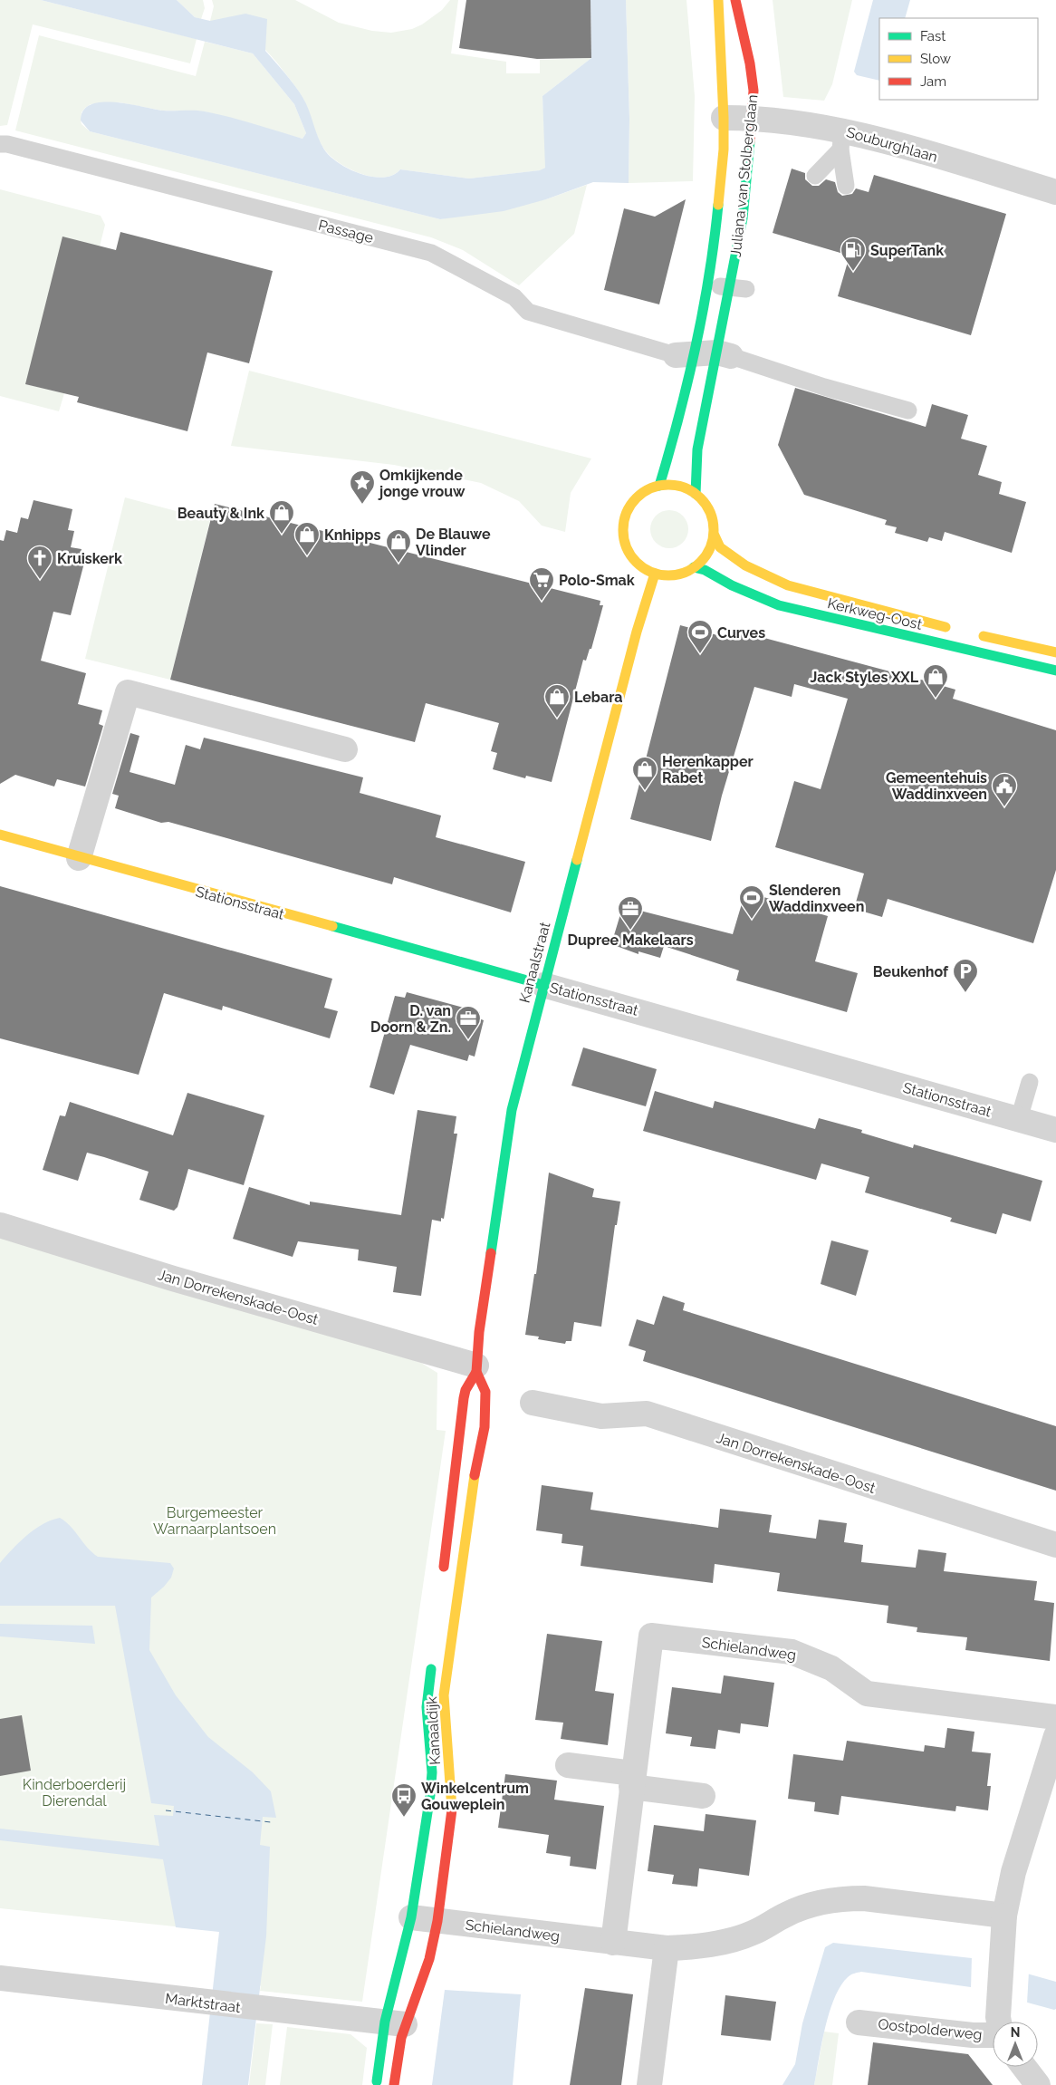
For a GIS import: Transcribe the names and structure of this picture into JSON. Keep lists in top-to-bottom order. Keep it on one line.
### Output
{"streets":{"main road":["Juliana van Stolberglaan","Kerkweg-Oost","Stationsstraat","Kanaalstraat","Kanaaldijk"],"street":["Souburghlaan","Jan Dorrekenskade-Oost","Schielandweg","Marktstraat","Oostpolderweg"],"lane":["Passage"]},"crossings":[["Souburghlaan","Juliana van Stolberglaan"],["Juliana van Stolberglaan","Passage"],["Juliana van Stolberglaan","Kerkweg-Oost"],["Juliana van Stolberglaan","Kanaalstraat"],["Kerkweg-Oost","Kanaalstraat"],["Stationsstraat","Kanaalstraat"],["Kanaalstraat","Jan Dorrekenskade-Oost"],["Kanaalstraat","Kanaaldijk"],["Jan Dorrekenskade-Oost","Kanaaldijk"],["Schielandweg","Kanaaldijk"],["Schielandweg","Oostpolderweg"],["Kanaaldijk","Marktstraat"]],"parks":["Burgemeester Warnaarplantsoen","Kinderboerderij Dierendal"],"places":{"fuel station":["SuperTank"],"place":["Omkijkende jonge vrouw"],"shop":["Beauty & Ink","Knhipps","De Blauwe Vlinder","Jack Styles XXL","Lebara","Herenkapper Rabet"],"church":["Kruiskerk"],"supermarket":["Polo-Smak"],"sports":["Curves","Slenderen Waddinxveen"],"public building":["Gemeentehuis Waddinxveen"],"office":["Dupree Makelaars","D. van Doorn & Zn."],"parking":["Beukenhof"],"bus stop":["Winkelcentrum Gouweplein"]},"legend":["Fast","Slow","Jam"],"north":"top"}
